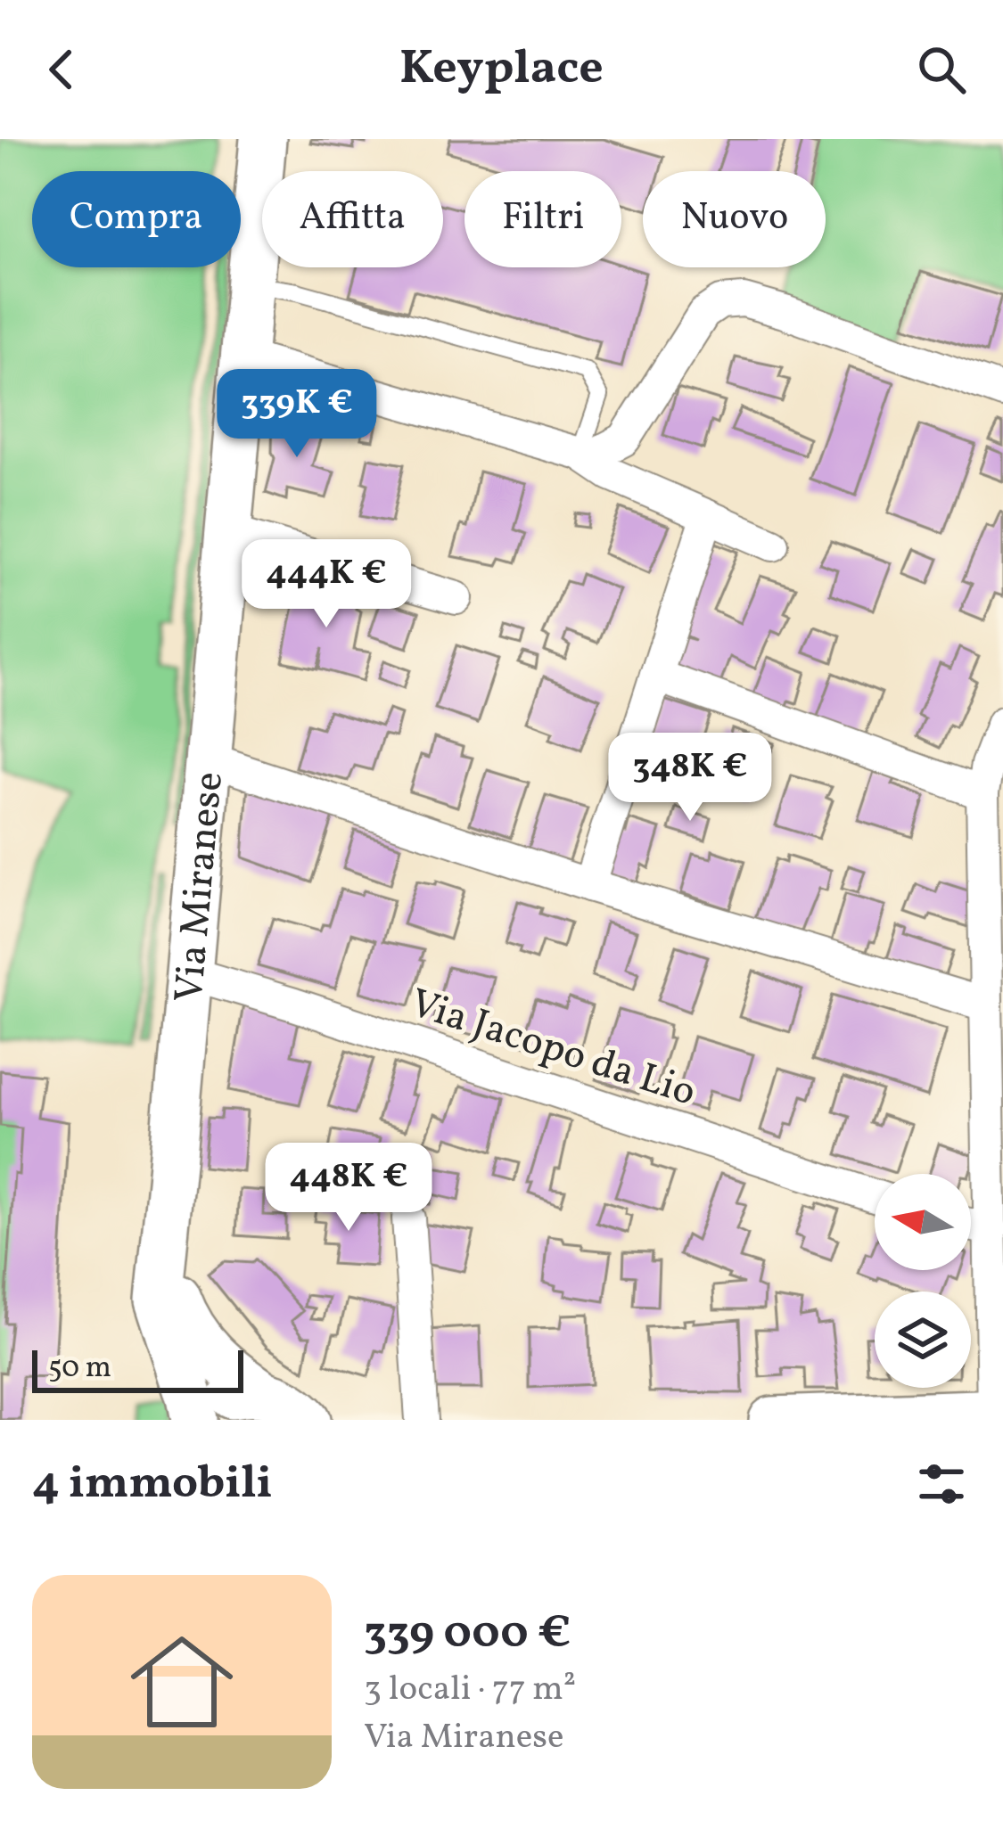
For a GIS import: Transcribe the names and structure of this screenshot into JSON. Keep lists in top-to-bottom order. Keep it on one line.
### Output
{"streets":{"street":["Via Miranese","Via Jacopo da Lio"]},"crossings":[["Via Miranese","Via Jacopo da Lio"]],"scale_bar":"50 m","north":"left","page":{"header":"Keyplace","chip":["Compra","Affitta","Filtri","Nuovo"],"price":["339K €","444K €","348K €","448K €"],"scale":"50 m","heading":"4 immobili","list":[{"name":"339 000 €","note":"3 locali · 77 m² · Via Miranese"}]}}
